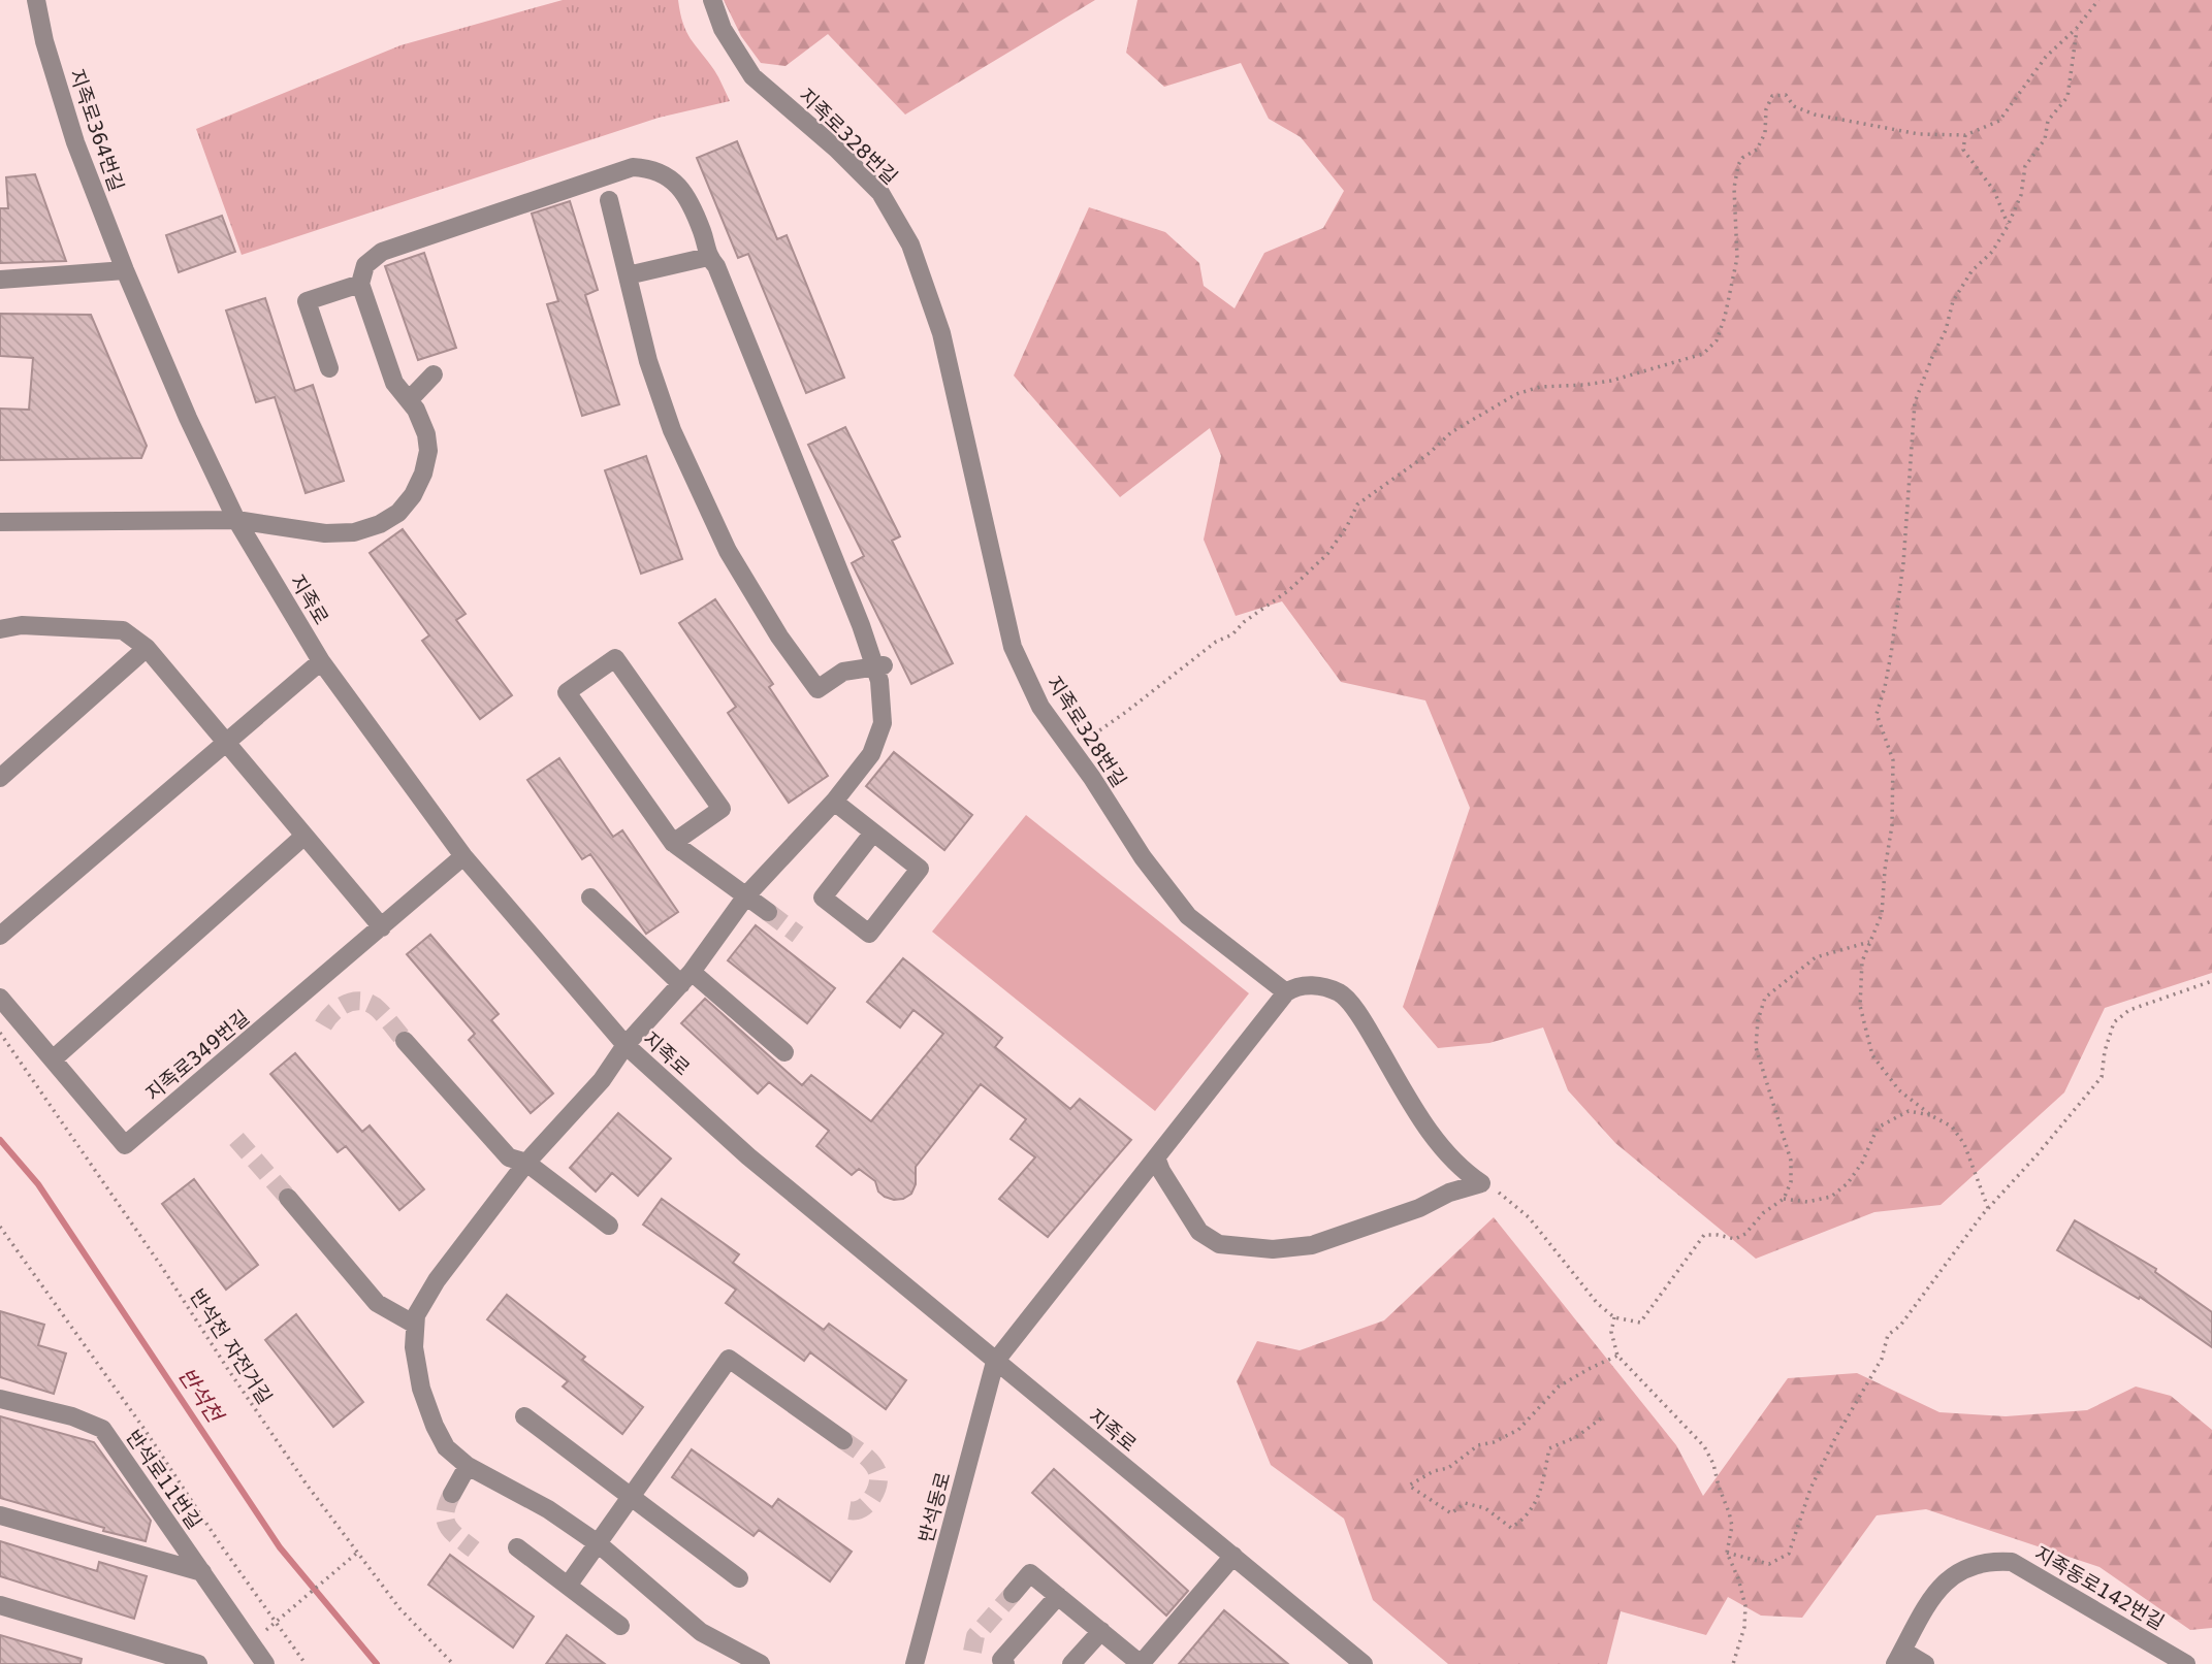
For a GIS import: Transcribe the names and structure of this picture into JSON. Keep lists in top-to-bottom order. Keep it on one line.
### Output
{"streets":{"street":["지족로364번길","지족로328번길","지족로","지족로349번길","반석로11번길","반석동로","지족동로142번길"],"path":["반석천 자전거길"]},"crossings":[["지족로364번길","지족로"],["지족로","지족로349번길"],["지족로","반석동로"]],"water":["반석천"]}
